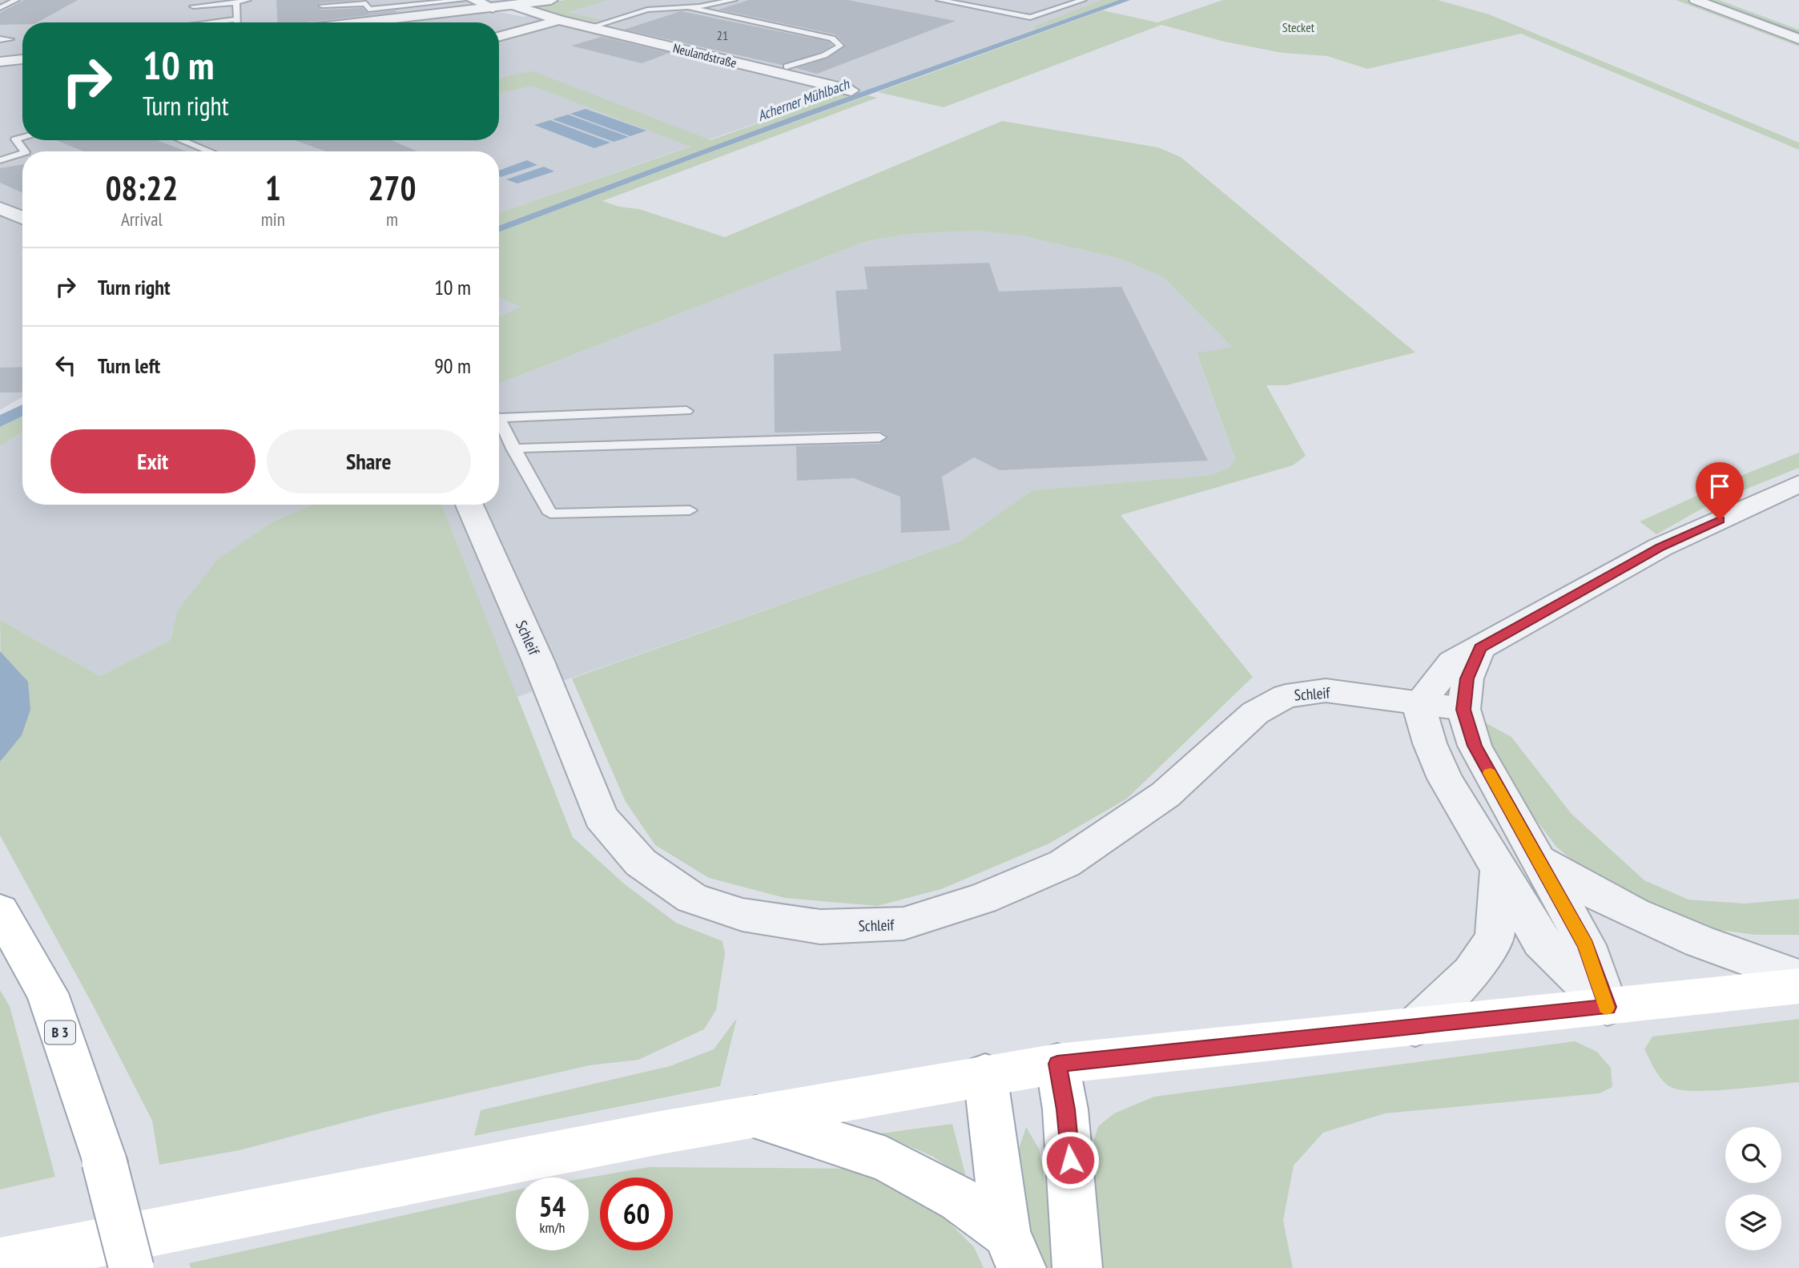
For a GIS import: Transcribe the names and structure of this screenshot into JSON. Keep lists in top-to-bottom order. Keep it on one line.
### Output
{"streets":{"main road":["B 3"],"street":["Neulandstraße","Schleif"]},"water":["Acherner Mühlbach"],"parks":["Stecket"],"house_numbers":["21"],"page":{"turn":["10 m","Turn right"],"eta":["08:22","Arrival","1","min","270","m"],"list":[{"name":"Turn right","value":"10 m"},{"name":"Turn left","value":"90 m"}],"buttons":["Exit","Share"],"speed":"54 km/h","limit":"60"}}
